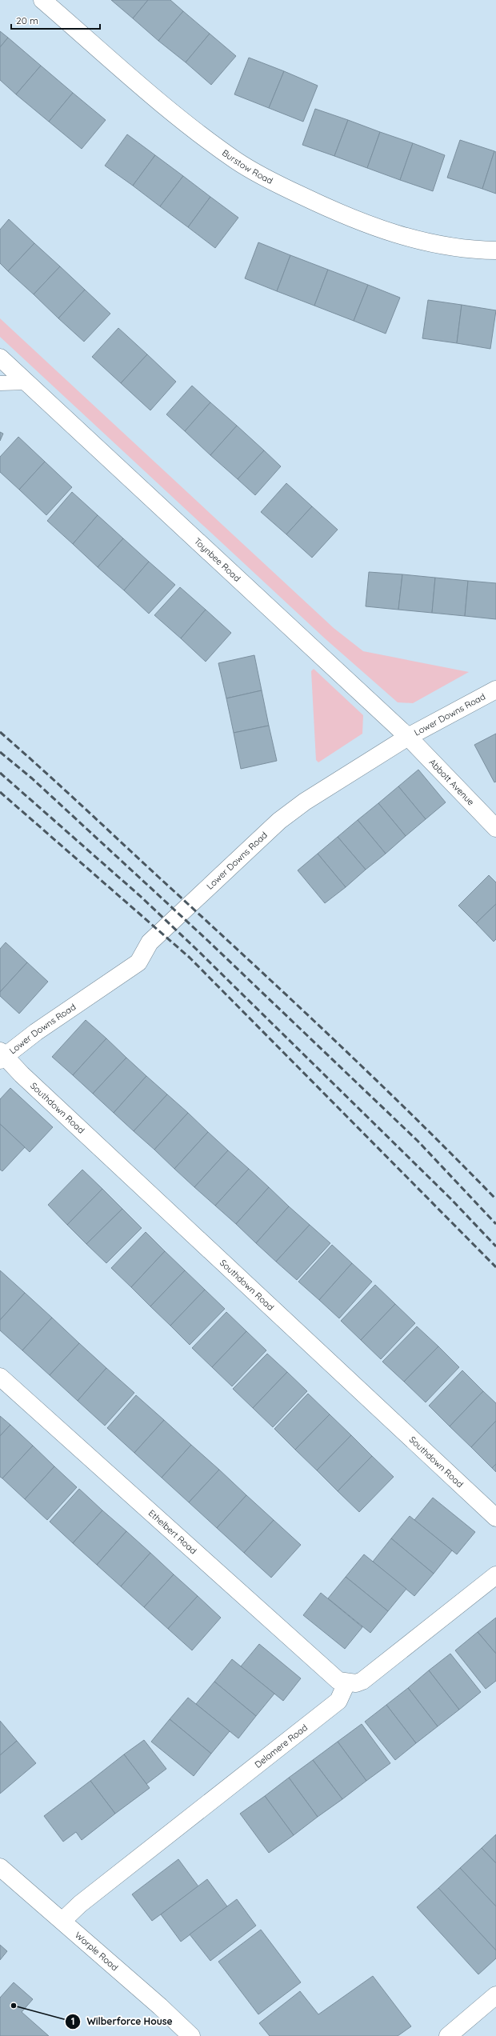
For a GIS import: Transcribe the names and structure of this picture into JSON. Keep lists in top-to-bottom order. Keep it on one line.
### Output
{"streets":{"street":["Burstow Road","Toynbee Road","Lower Downs Road","Abbott Avenue","Southdown Road","Ethelbert Road","Delamere Road","Worple Road"]},"crossings":[["Toynbee Road","Lower Downs Road"],["Toynbee Road","Abbott Avenue"],["Lower Downs Road","Abbott Avenue"],["Lower Downs Road","Southdown Road"],["Ethelbert Road","Delamere Road"],["Delamere Road","Worple Road"]],"places":["Wilberforce House"],"scale_bar":"20 m"}
